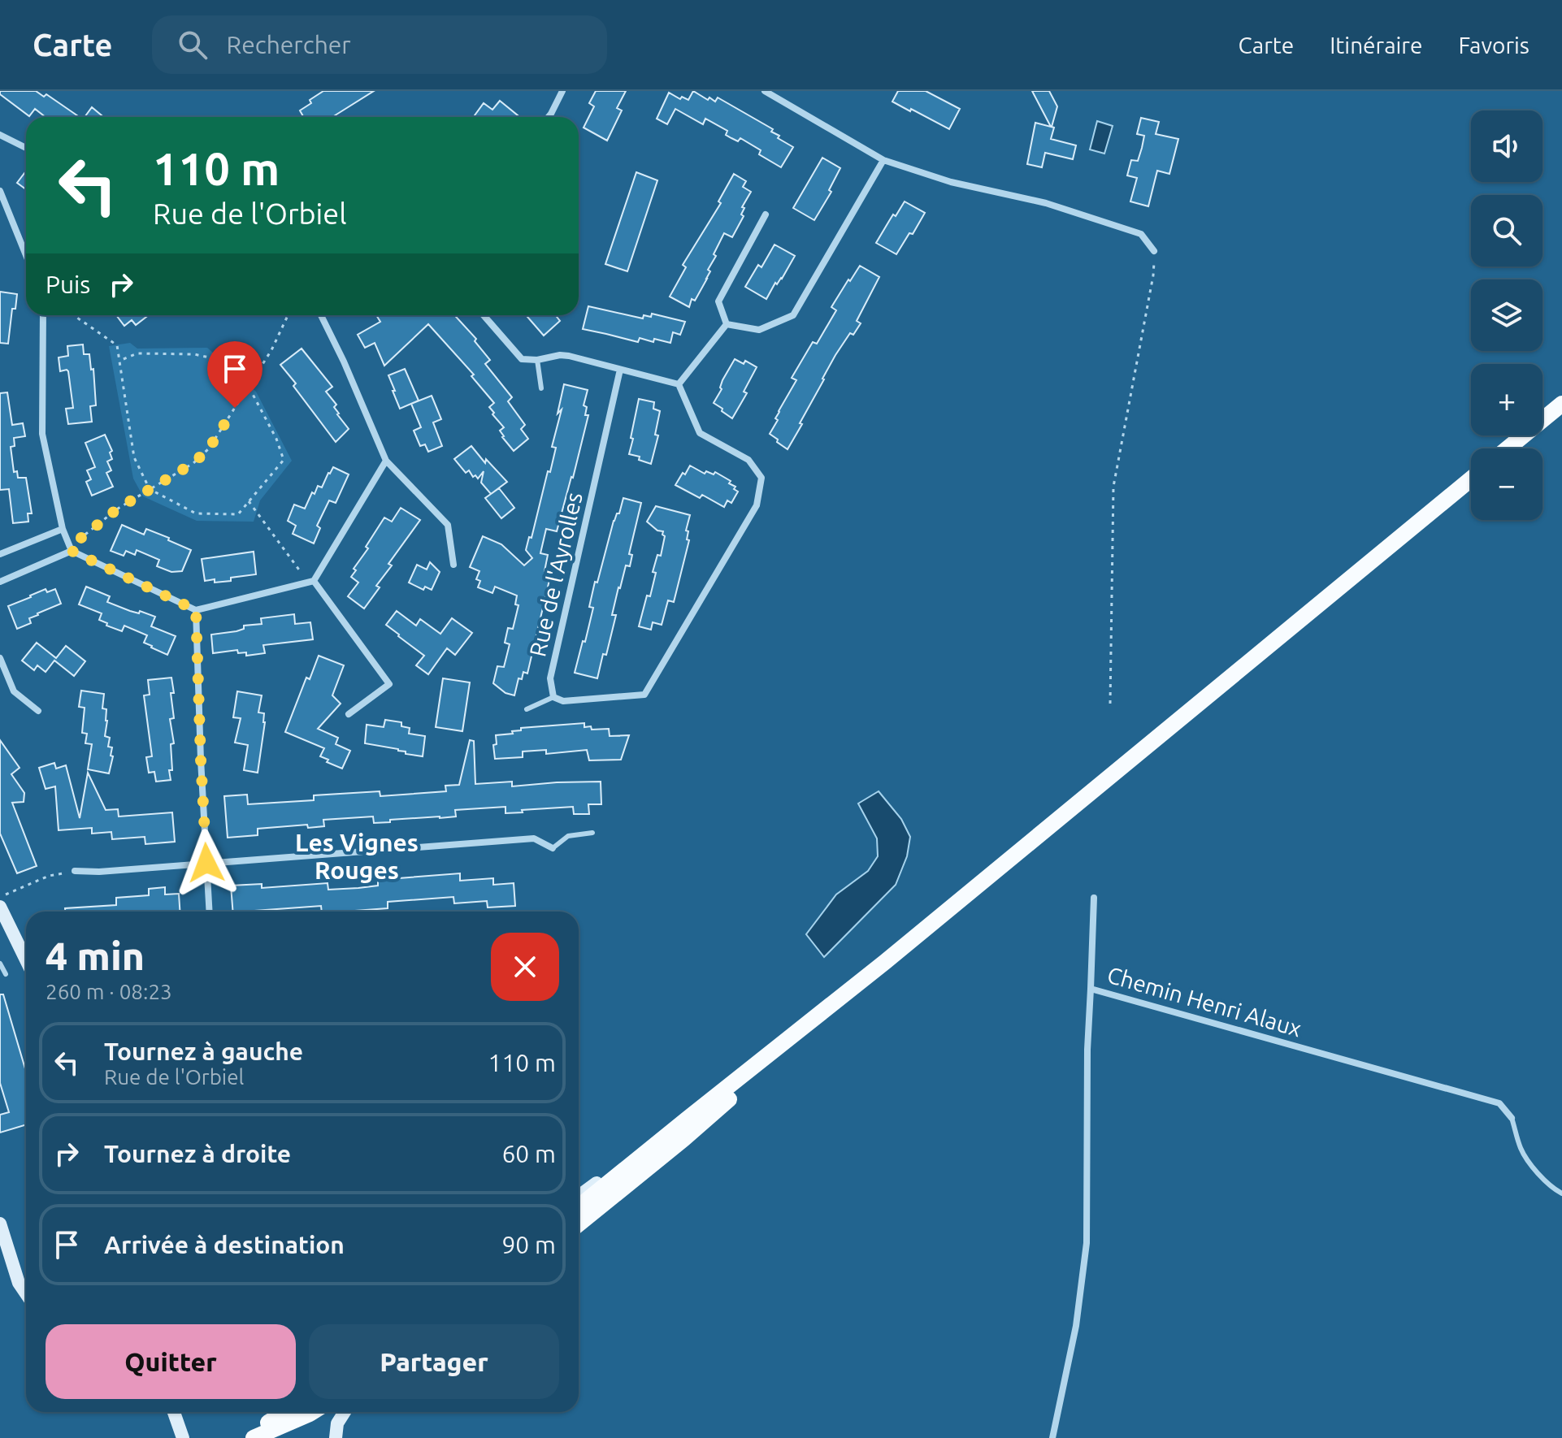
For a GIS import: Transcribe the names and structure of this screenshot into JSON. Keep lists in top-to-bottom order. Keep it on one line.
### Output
{"streets":{"street":["Rue de l'Ayrolles","Chemin Henri Alaux"]},"districts":["Les Vignes Rouges"],"page":{"header":"Carte","search":"Rechercher","nav":["Carte","Itinéraire","Favoris"],"map_buttons":["+","−"],"turn":["110 m","Rue de l'Orbiel"],"then":"Puis","heading":["4 min","260 m · 08:23"],"list":[{"name":"Tournez à gauche","note":"Rue de l'Orbiel","value":"110 m"},{"name":"Tournez à droite","value":"60 m"},{"name":"Arrivée à destination","value":"90 m"}],"buttons":["Quitter","Partager"]}}
